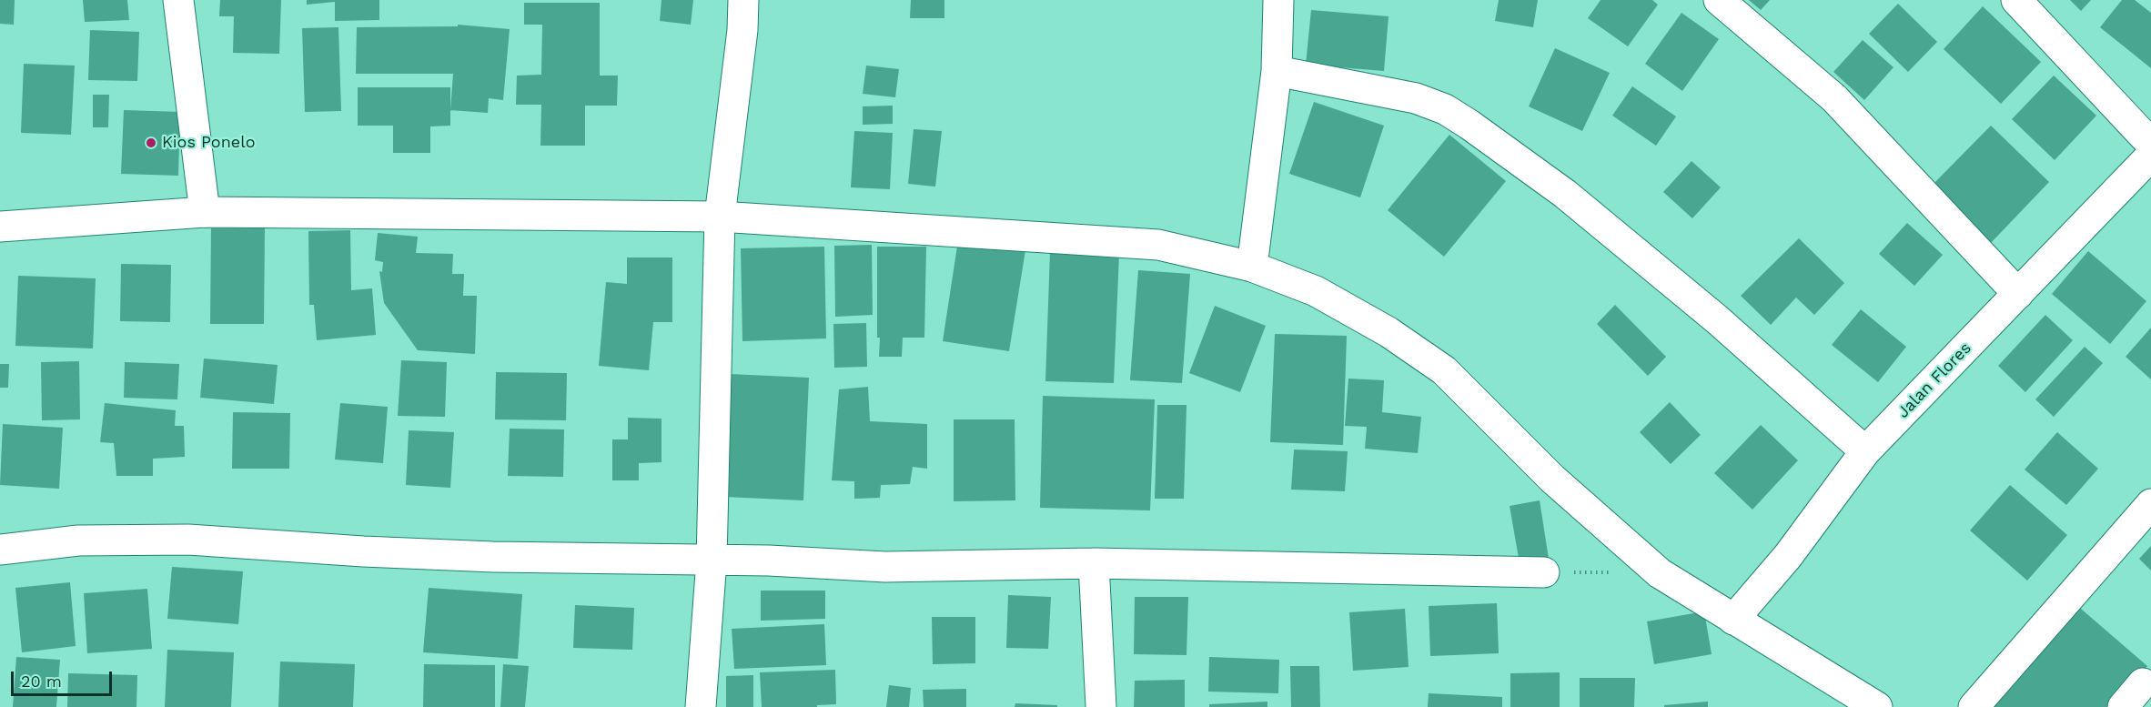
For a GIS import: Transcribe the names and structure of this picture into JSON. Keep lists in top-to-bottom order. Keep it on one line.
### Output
{"streets":{"street":["Jalan Flores"]},"places":["Kios Ponelo"],"scale_bar":"20 m"}
